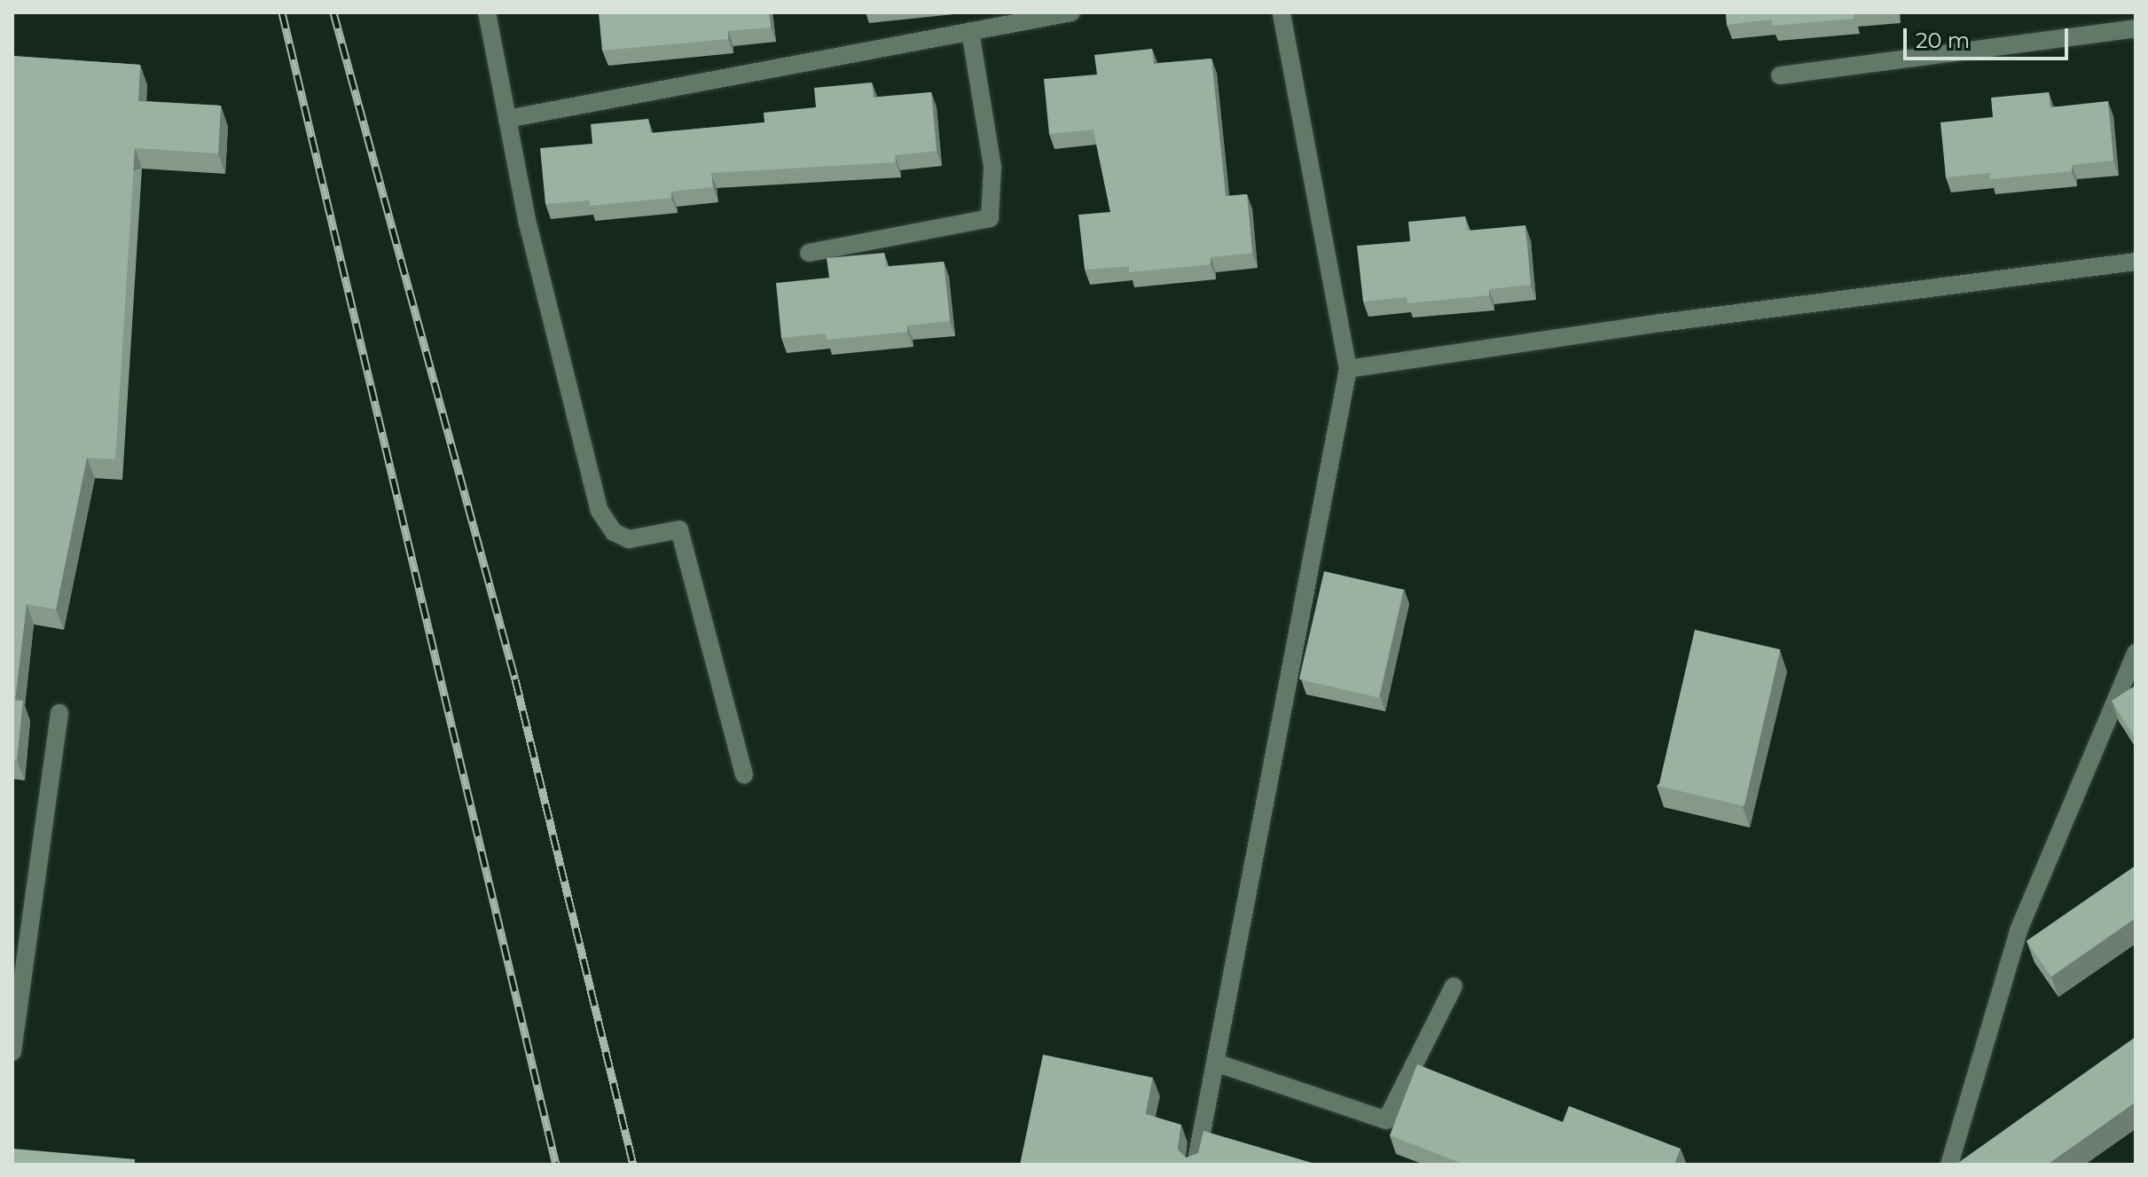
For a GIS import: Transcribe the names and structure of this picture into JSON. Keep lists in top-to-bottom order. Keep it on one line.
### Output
{"scale_bar":"20 m"}
